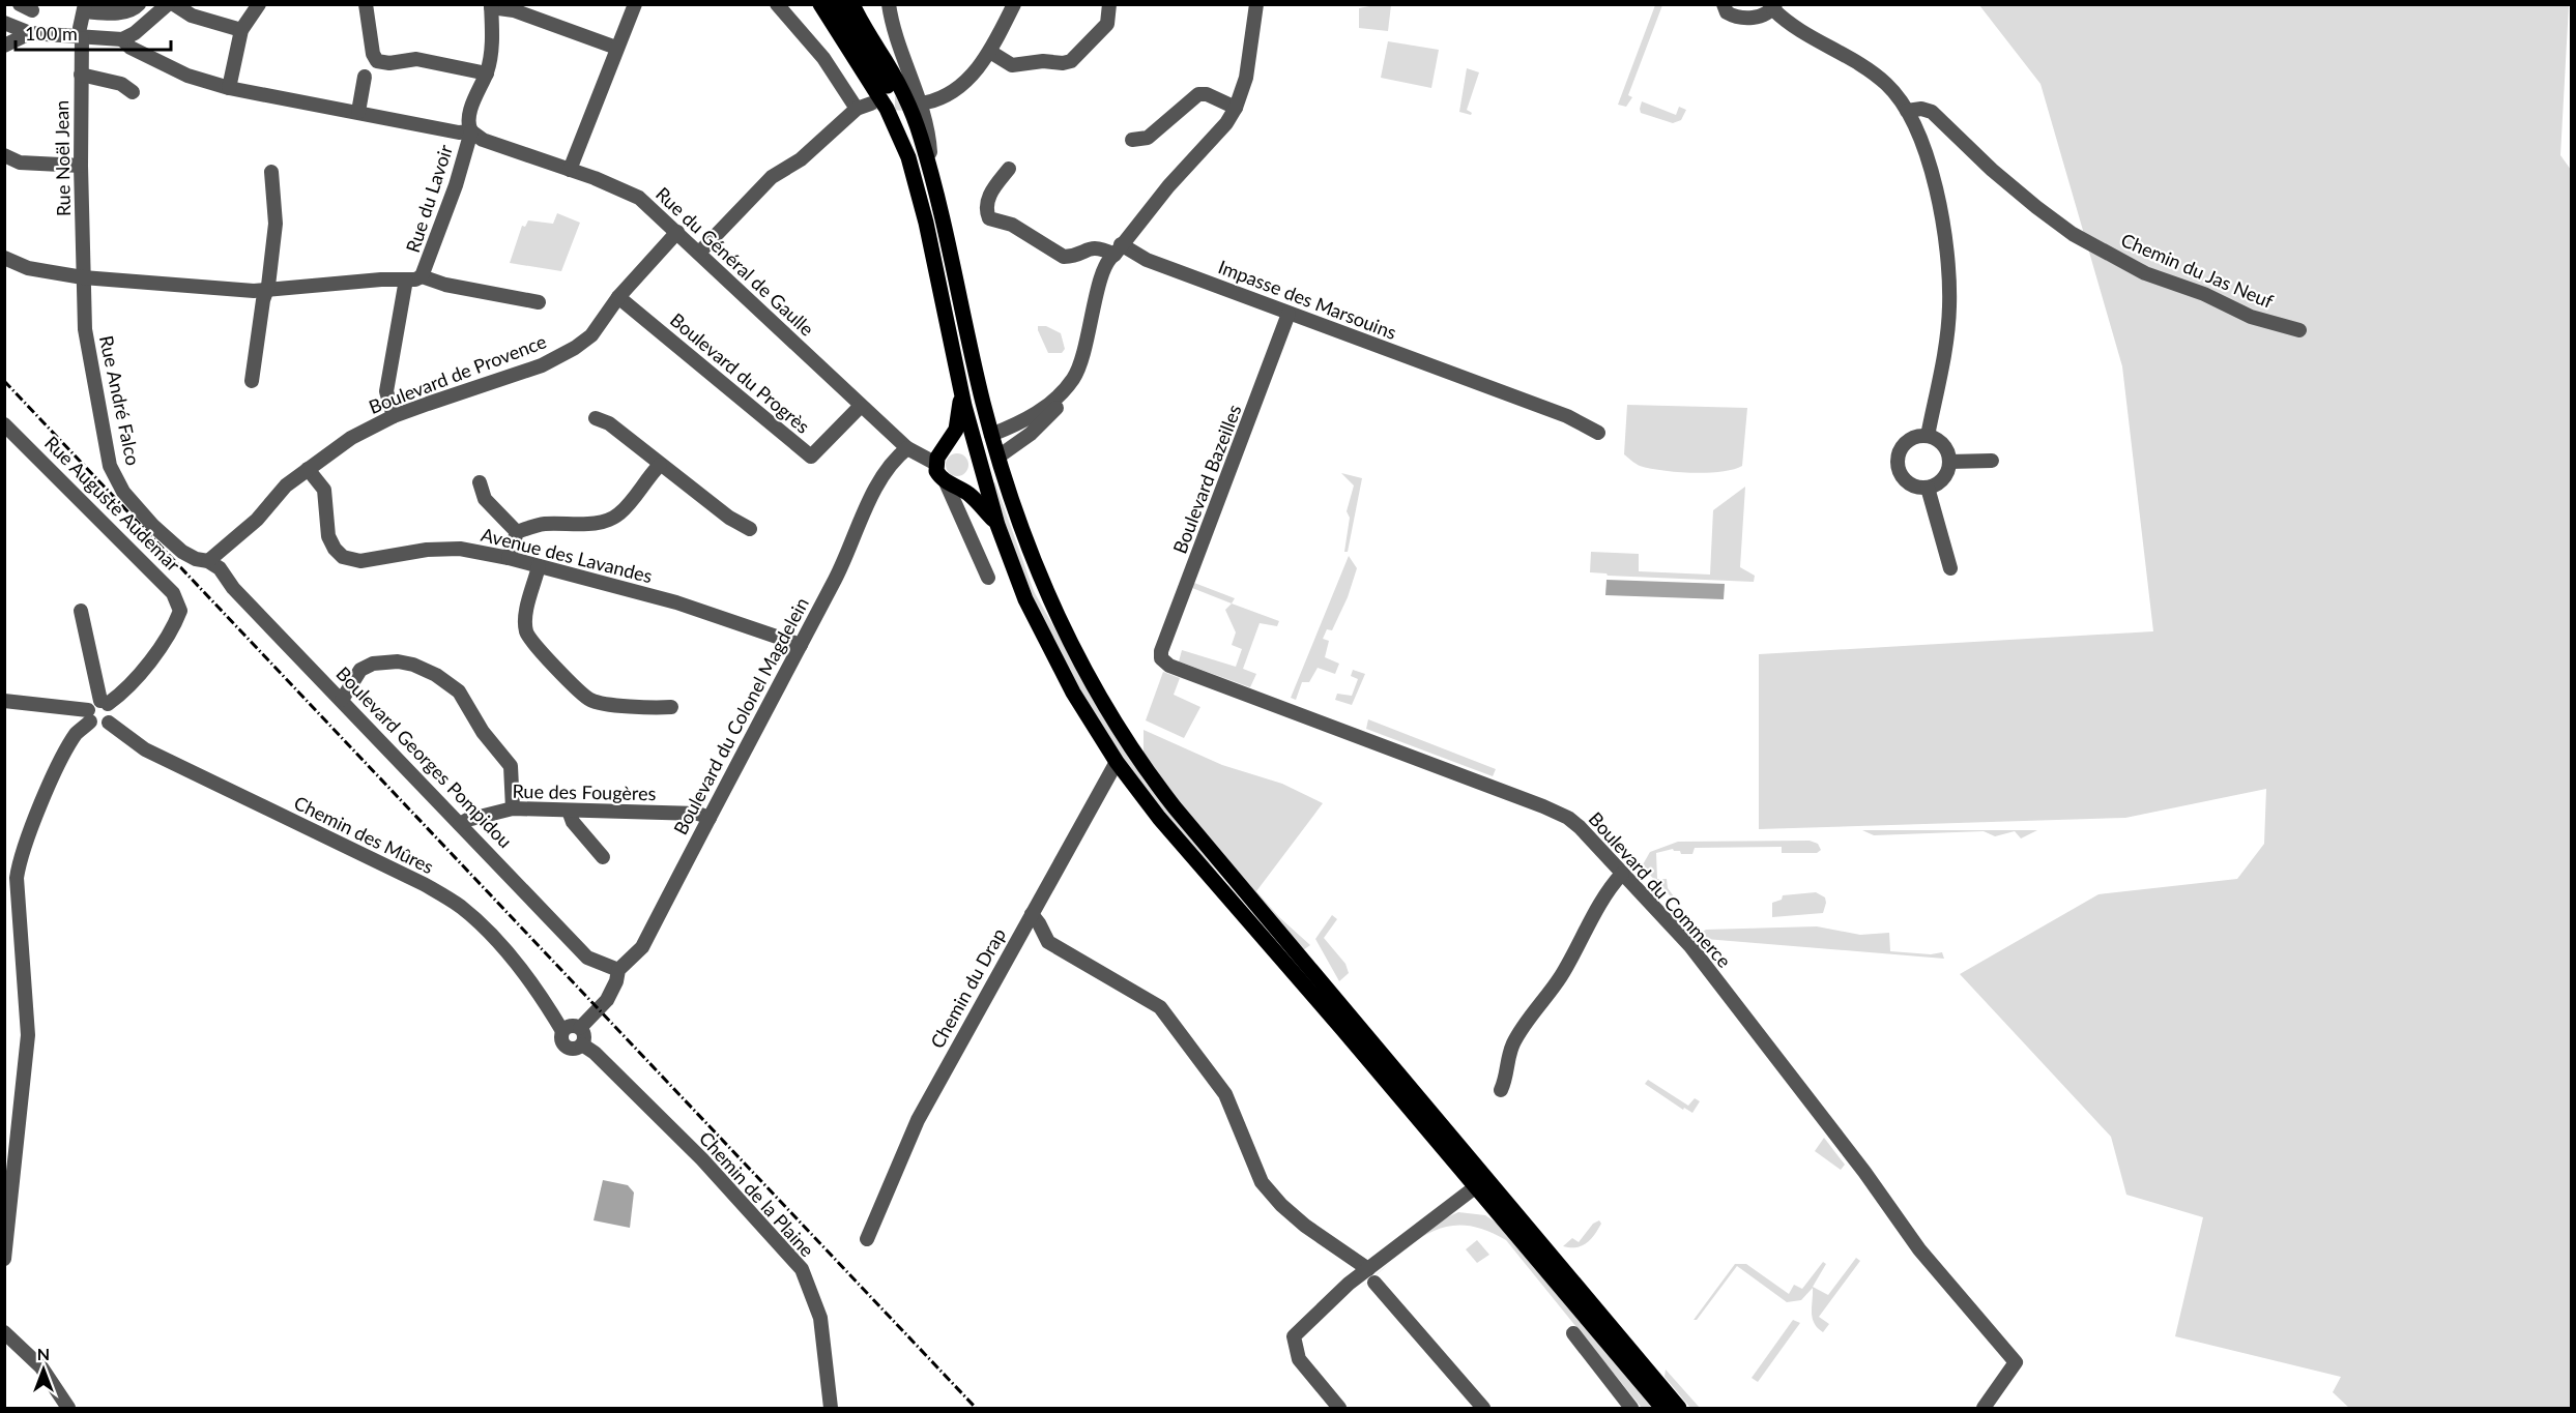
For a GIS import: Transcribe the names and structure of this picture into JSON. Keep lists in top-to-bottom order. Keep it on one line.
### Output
{"streets":{"street":["Rue Noël Jean","Rue du Lavoir","Rue du Général de Gaulle","Chemin du Jas Neuf","Impasse des Marsouins","Boulevard du Progrès","Boulevard de Provence","Rue André Falco","Boulevard Bazeilles","Rue Auguste Audemar","Avenue des Lavandes","Boulevard du Colonel Magdelein","Boulevard Georges Pompidou","Rue des Fougères","Chemin des Mûres","Boulevard du Commerce","Chemin du Drap","Chemin de la Plaine"]},"crossings":[["Rue Noël Jean","Rue André Falco"],["Rue du Lavoir","Rue du Général de Gaulle"],["Rue du Général de Gaulle","Boulevard du Progrès"],["Rue du Général de Gaulle","Boulevard de Provence"],["Rue du Général de Gaulle","Boulevard du Colonel Magdelein"],["Impasse des Marsouins","Boulevard Bazeilles"],["Boulevard du Progrès","Boulevard de Provence"],["Boulevard de Provence","Rue André Falco"],["Boulevard de Provence","Avenue des Lavandes"],["Boulevard de Provence","Boulevard Georges Pompidou"],["Rue André Falco","Boulevard Georges Pompidou"],["Boulevard Bazeilles","Boulevard du Commerce"],["Rue Auguste Audemar","Chemin des Mûres"],["Avenue des Lavandes","Boulevard du Colonel Magdelein"],["Boulevard du Colonel Magdelein","Boulevard Georges Pompidou"],["Boulevard du Colonel Magdelein","Rue des Fougères"],["Boulevard du Colonel Magdelein","Chemin des Mûres"],["Boulevard du Colonel Magdelein","Chemin de la Plaine"],["Boulevard Georges Pompidou","Rue des Fougères"],["Chemin des Mûres","Chemin de la Plaine"]],"scale_bar":"100 m","north":"top"}
